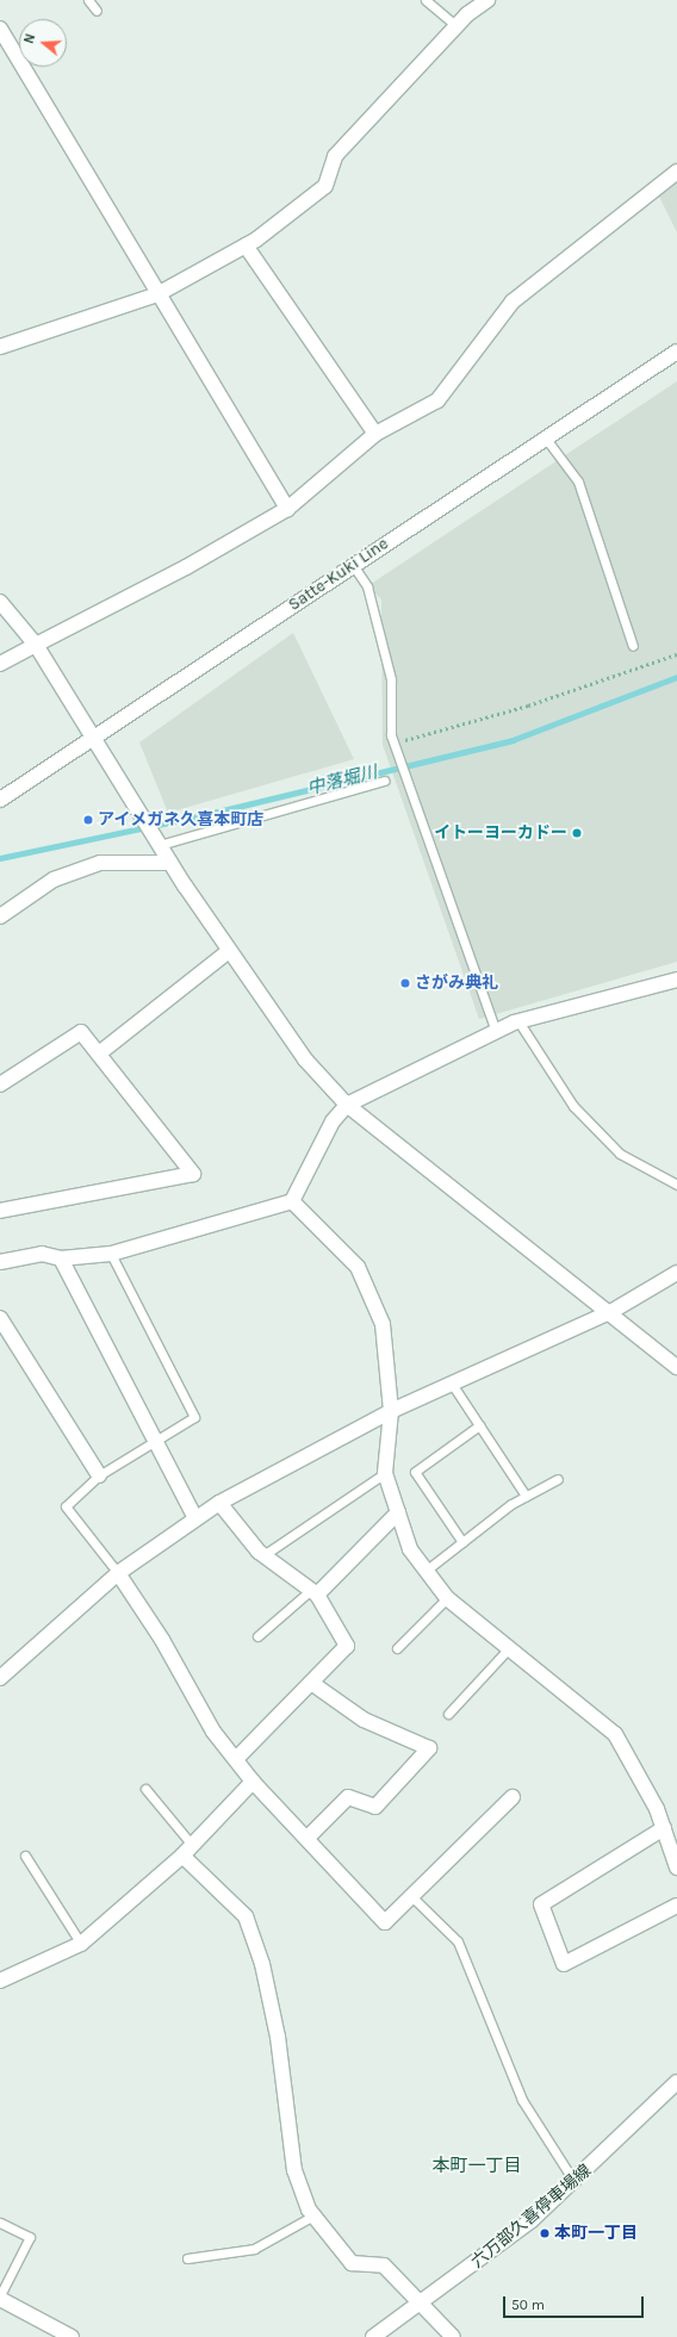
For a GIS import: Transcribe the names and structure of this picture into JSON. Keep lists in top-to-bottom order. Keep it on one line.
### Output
{"streets":{"street":["Satte-Kuki Line","六万部久喜停車場線"]},"districts":["本町一丁目"],"water":["中落堀川"],"places":["アイメガネ久喜本町店","イトーヨーカドー","さがみ典礼","本町一丁目"],"scale_bar":"50 m","north":"left"}
